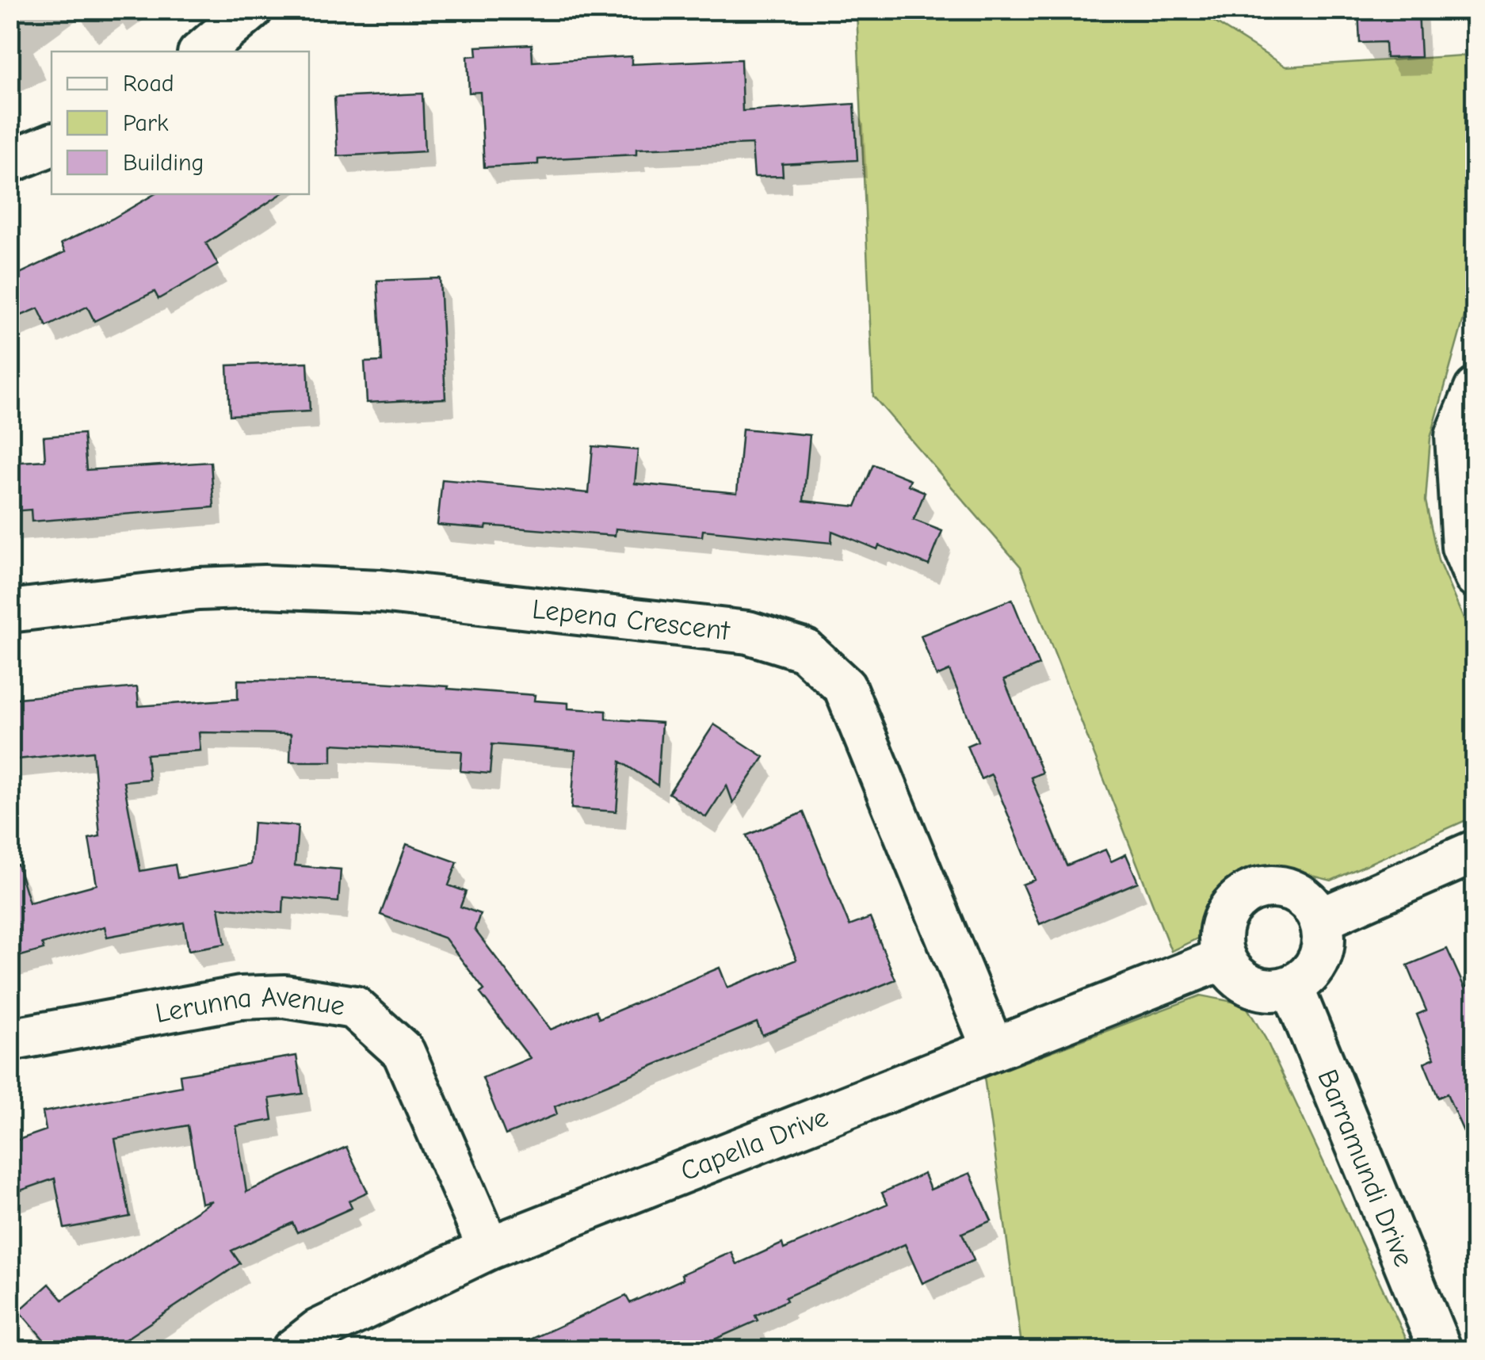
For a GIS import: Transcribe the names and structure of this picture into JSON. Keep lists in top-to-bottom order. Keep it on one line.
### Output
{"streets":{"street":["Lepena Crescent","Lerunna Avenue","Capella Drive","Barramundi Drive"]},"crossings":[["Lepena Crescent","Capella Drive"],["Lerunna Avenue","Capella Drive"],["Capella Drive","Barramundi Drive"]],"legend":["Road","Park","Building"]}
